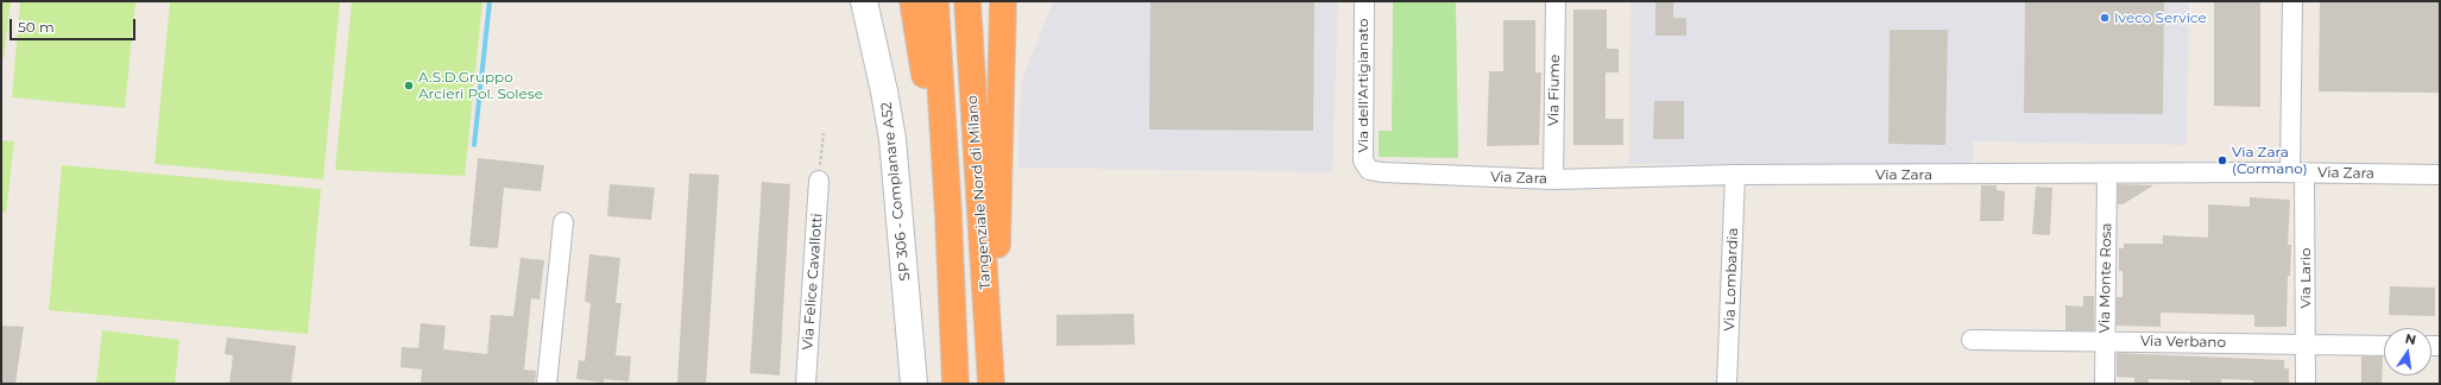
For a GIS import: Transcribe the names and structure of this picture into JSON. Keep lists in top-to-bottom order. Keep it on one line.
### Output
{"streets":{"highway":["Tangenziale Nord di Milano"],"main road":["SP 306 - Complanare A52"],"street":["Via dell'Artigianato","Via Fiume","Via Zara","Via Monte Rosa","Via Lario","Via Lombardia","Via Felice Cavallotti","Via Verbano"]},"crossings":[["Via dell'Artigianato","Via Zara"],["Via Fiume","Via Zara"],["Via Zara","Via Monte Rosa"],["Via Zara","Via Lario"],["Via Zara","Via Lombardia"],["Via Monte Rosa","Via Verbano"],["Via Lario","Via Verbano"]],"places":["Iveco Service","A.S.D.Gruppo Arcieri Pol. Solese","Via Zara (Cormano)"],"scale_bar":"50 m","north":"top"}
